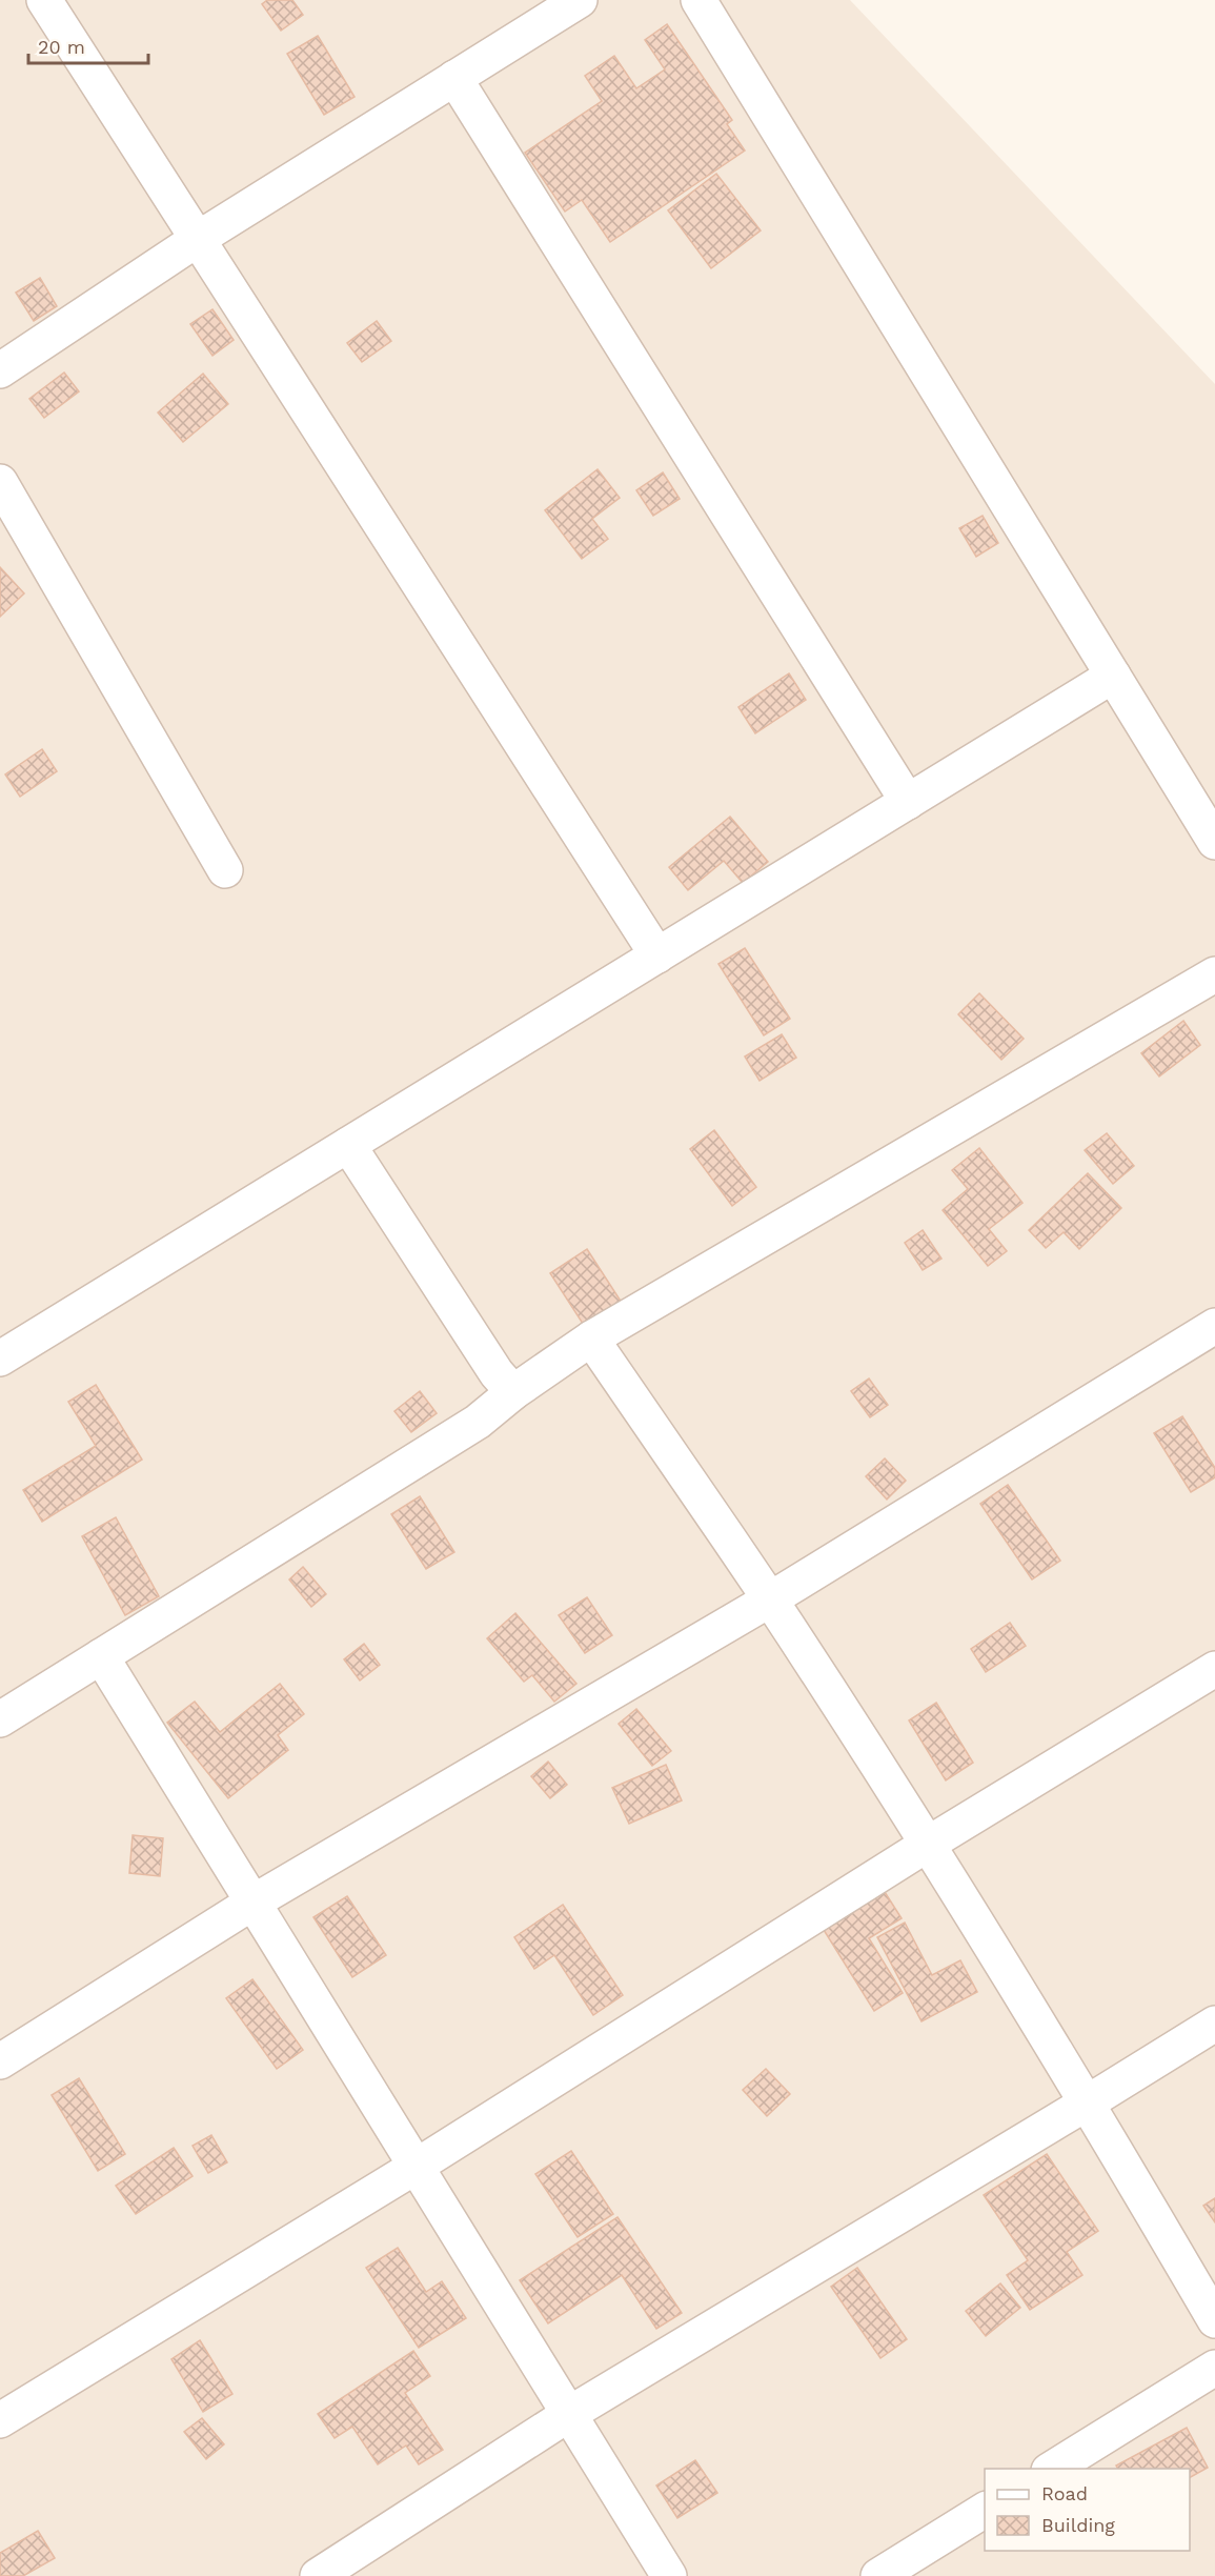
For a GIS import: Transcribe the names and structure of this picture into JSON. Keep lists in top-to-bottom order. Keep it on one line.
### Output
{"legend":["Road","Building"],"scale_bar":"20 m"}
